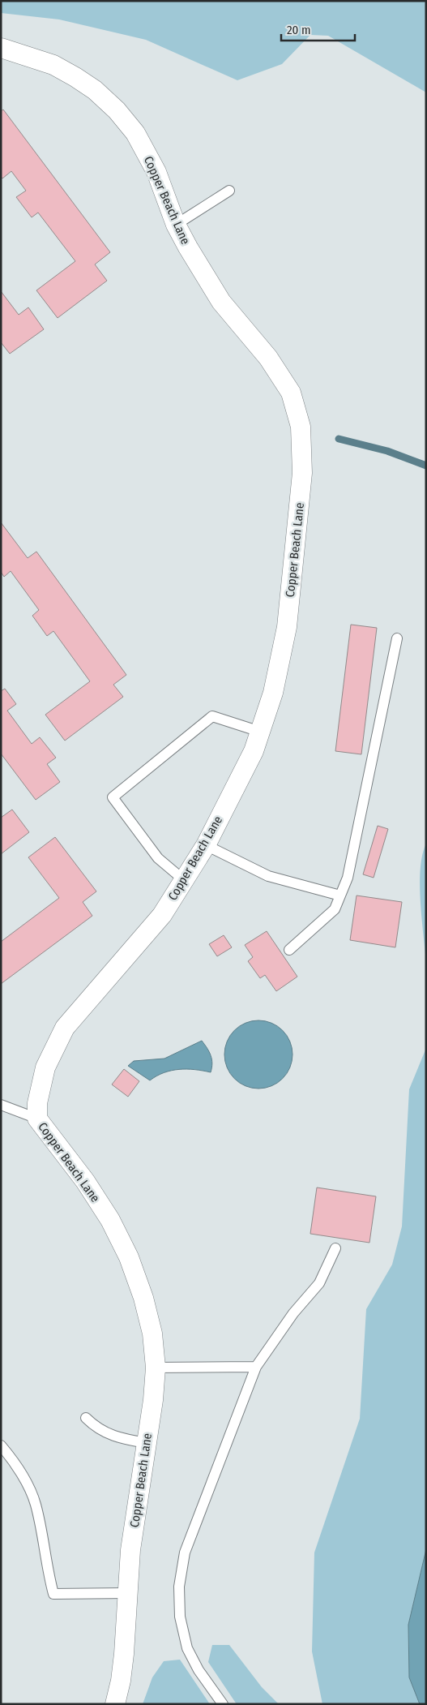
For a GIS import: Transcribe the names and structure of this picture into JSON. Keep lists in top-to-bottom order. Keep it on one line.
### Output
{"streets":{"street":["Copper Beach Lane"]},"scale_bar":"20 m"}
